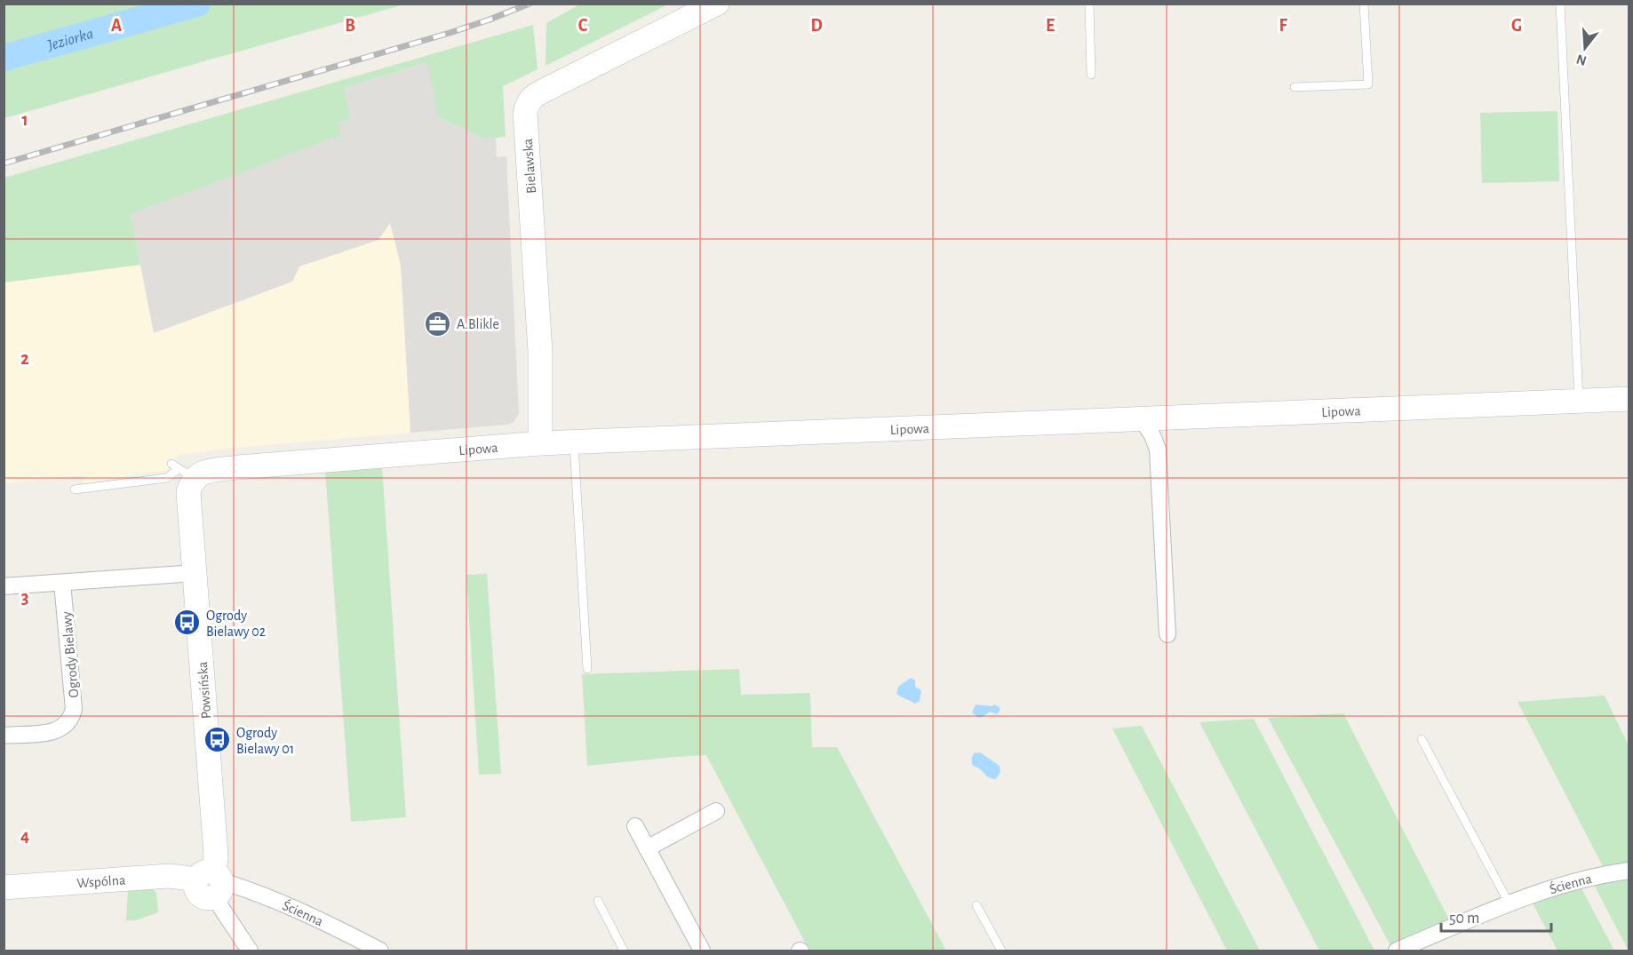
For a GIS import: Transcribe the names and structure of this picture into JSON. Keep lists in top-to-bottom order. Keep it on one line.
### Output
{"streets":{"street":["Bielawska","Lipowa","Ogrody Bielawy","Powsińska","Wspólna","Ścienna"]},"crossings":[["Bielawska","Lipowa"],["Lipowa","Powsińska"],["Powsińska","Wspólna"],["Powsińska","Ścienna"],["Wspólna","Ścienna"]],"water":["Jeziorka"],"places":{"office":["A.Blikle"],"bus stop":["Ogrody Bielawy 02","Ogrody Bielawy 01"]},"scale_bar":"50 m","north":"bottom","grid":{"columns":["A","B","C","D","E","F","G"],"rows":["1","2","3","4"]}}
